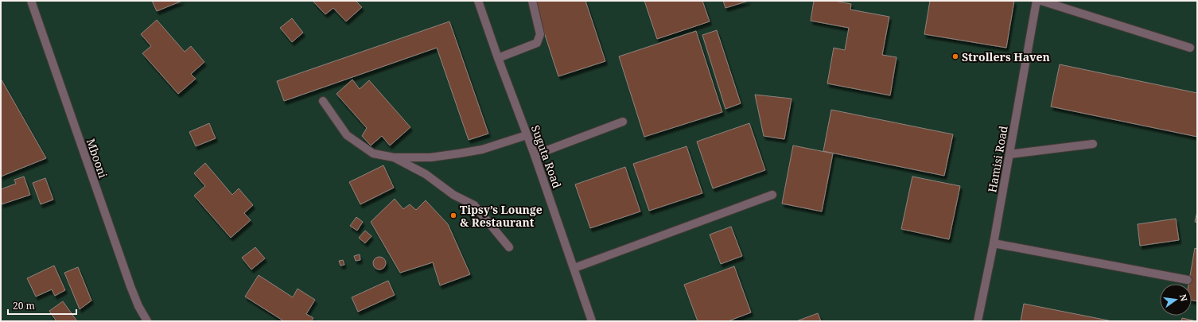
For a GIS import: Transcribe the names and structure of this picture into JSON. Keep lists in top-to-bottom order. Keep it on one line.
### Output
{"streets":{"street":["Suguta Road","Mbooni","Hamisi Road"]},"places":["Strollers Haven","Tipsy’s Lounge & Restaurant"],"scale_bar":"20 m","north":"right"}
